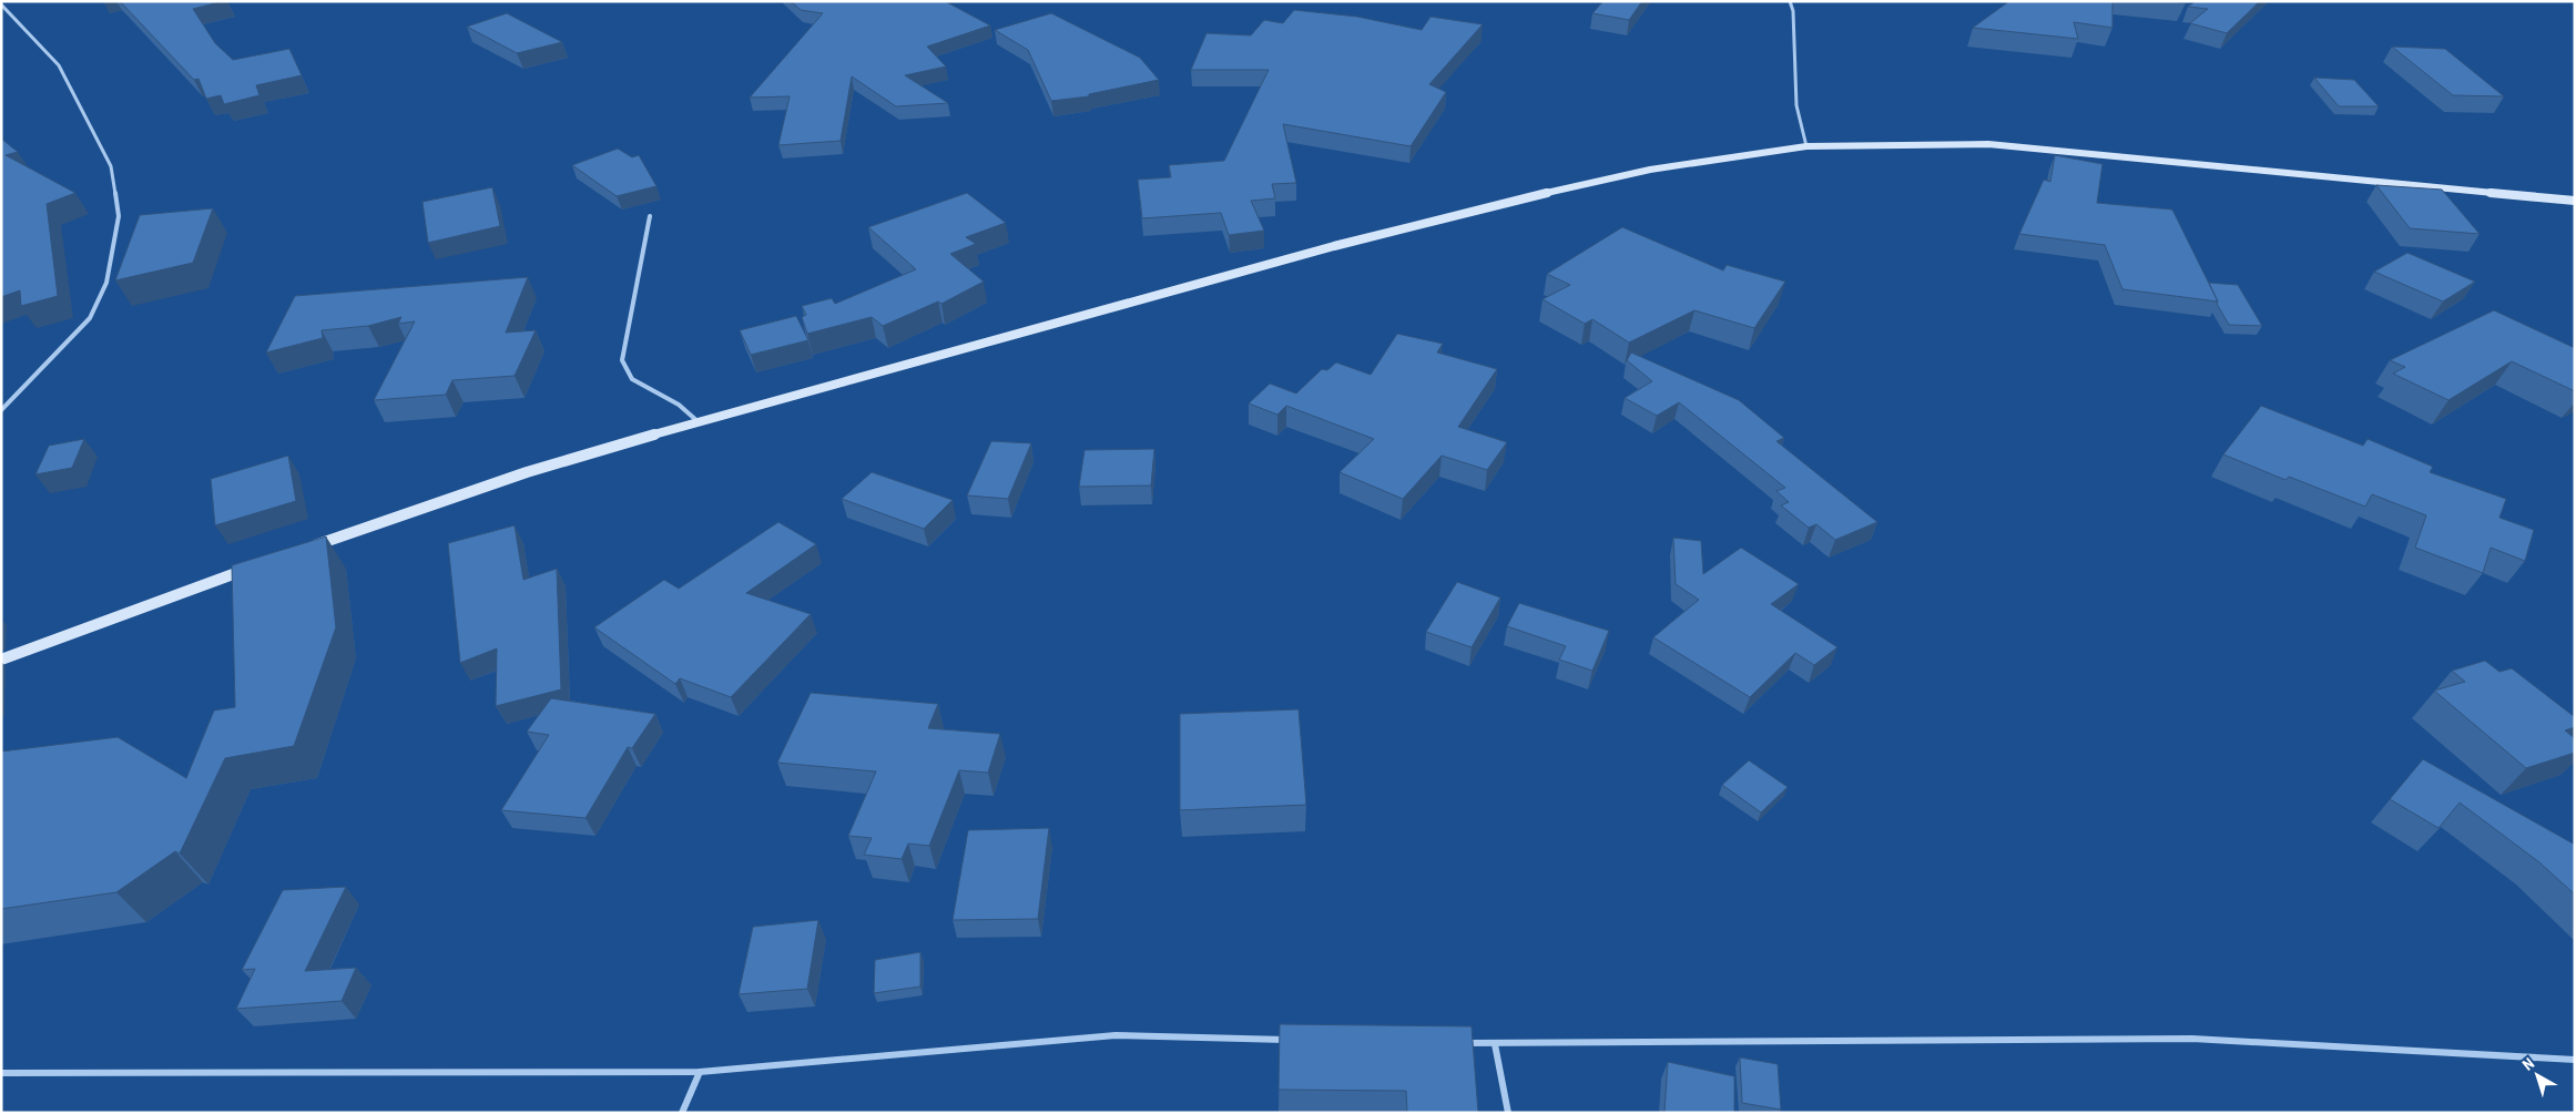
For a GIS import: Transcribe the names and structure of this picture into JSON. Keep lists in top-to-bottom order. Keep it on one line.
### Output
{"north":"top left"}
